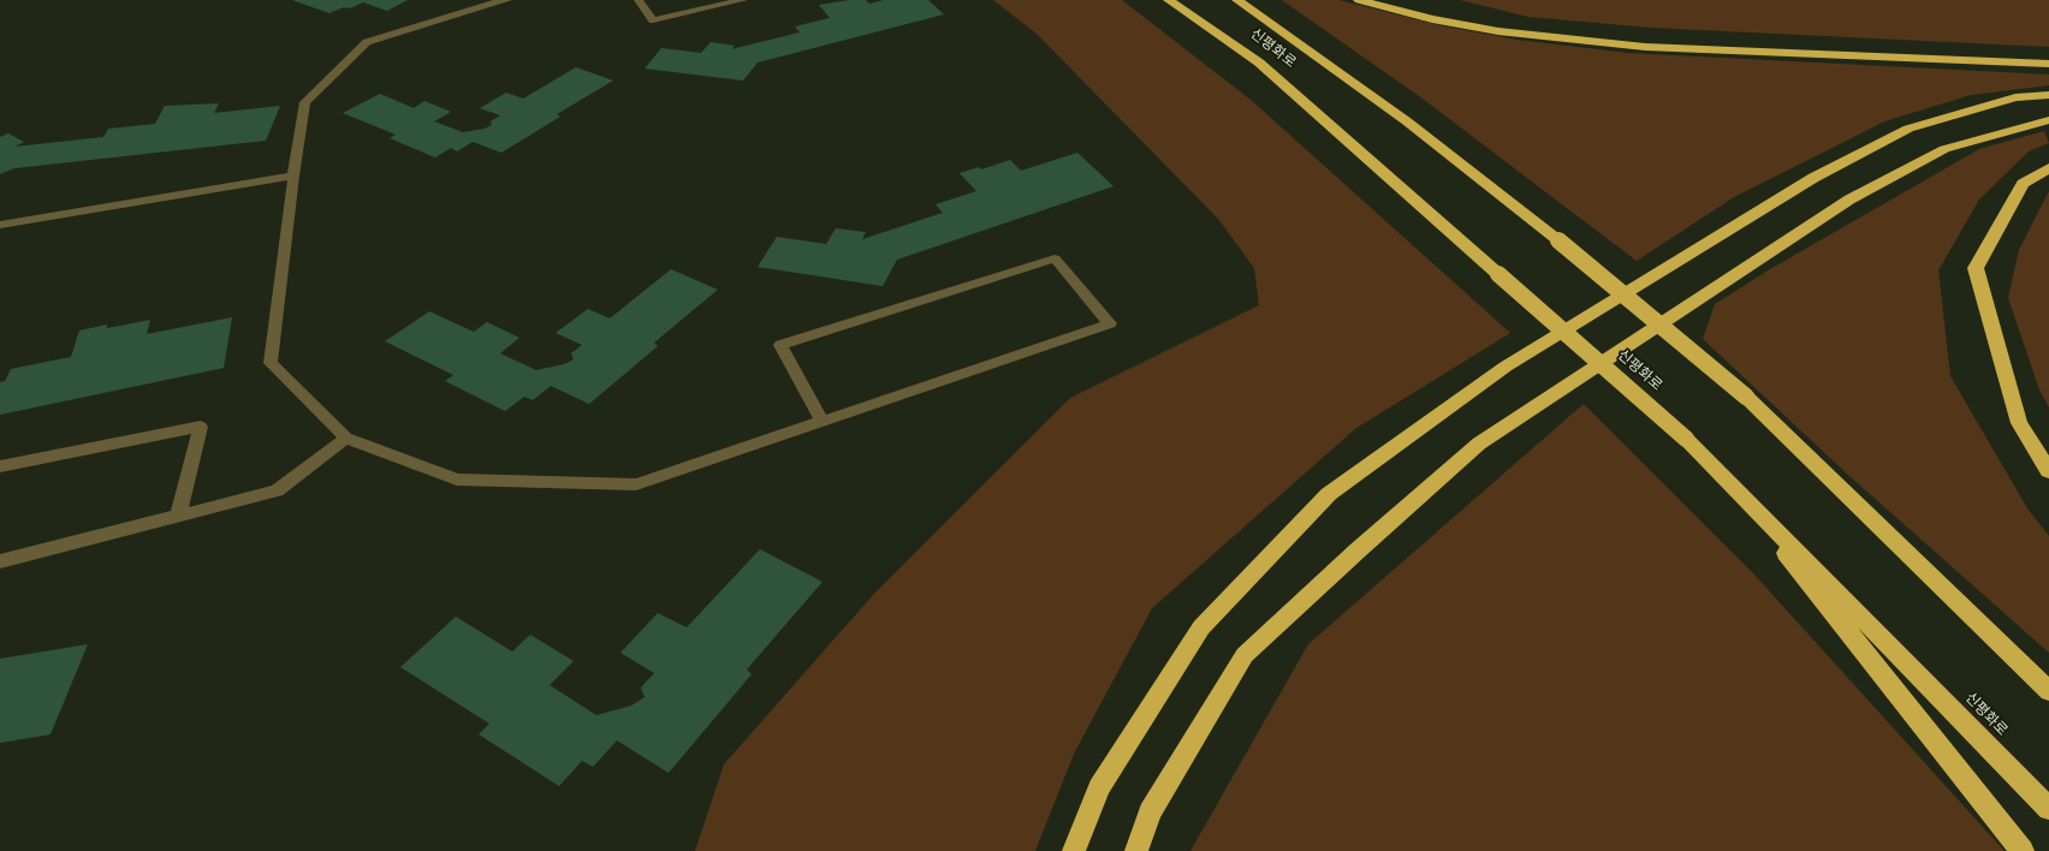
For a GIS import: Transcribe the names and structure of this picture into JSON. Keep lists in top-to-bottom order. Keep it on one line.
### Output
{"streets":{"highway":["신평화로"]}}
